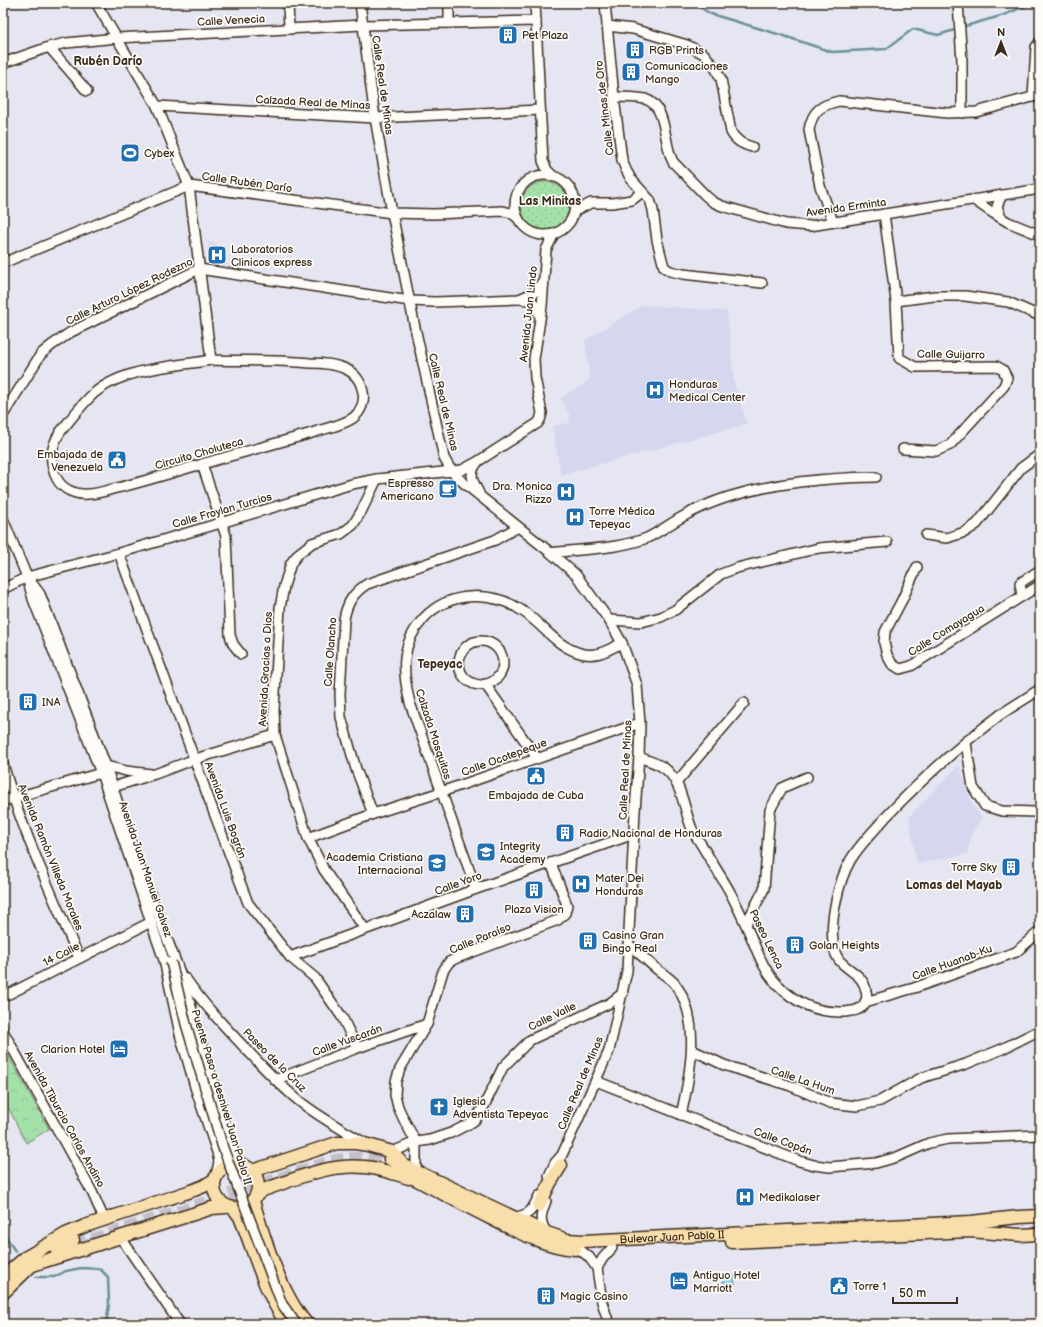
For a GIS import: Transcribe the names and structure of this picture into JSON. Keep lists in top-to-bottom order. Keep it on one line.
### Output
{"streets":{"main road":["Bulevar Juan Pablo II"],"street":["Calle Venecia","Calle Real de Minas","Calzada Real de Minas","Calle Minas de Oro","Calle Rubén Darío","Avenida Erminta","Calle Arturo López Rodezno","Avenida Juan Lindo","Calle Guijarro","Circuito Choluteca","Calle Froylan Turcios","Calle Comayagua","Calle Olancho","Avenida Gracias a Dios","Calzada Mosquitos","Calle Ocotepeque","Avenida Luis Bográn","Avenida Ramón Villeda Morales","Avenida Juan Manuel Galvez","Calle Yoro","Calle Paraíso","Paseo Lenca","14 Calle","Calle Huanab-Ku","Calle Valle","Calle Yuscarán","Paseo de la Cruz","Calle La Hum","Puente Paso a desnivel Juan Pablo II","Avenida Tiburcio Carías Andino","Calle Copán"]},"crossings":[["Calle Venecia","Calle Real de Minas"],["Calle Real de Minas","Calzada Real de Minas"],["Calle Real de Minas","Calle Rubén Darío"],["Calle Real de Minas","Calle Arturo López Rodezno"],["Calle Real de Minas","Avenida Juan Lindo"],["Calle Real de Minas","Calle Froylan Turcios"],["Calle Real de Minas","Calle Olancho"],["Calle Real de Minas","Calzada Mosquitos"],["Calle Real de Minas","Calle Ocotepeque"],["Calle Real de Minas","Calle Yoro"],["Calle Real de Minas","Paseo Lenca"],["Calle Real de Minas","Calle Valle"],["Calle Real de Minas","Calle Copán"],["Calle Real de Minas","Bulevar Juan Pablo II"],["Calle Minas de Oro","Avenida Erminta"],["Calle Rubén Darío","Avenida Juan Lindo"],["Avenida Erminta","Calle Guijarro"],["Calle Arturo López Rodezno","Avenida Juan Lindo"],["Avenida Juan Lindo","Calle Froylan Turcios"],["Calle Froylan Turcios","Avenida Gracias a Dios"],["Calle Froylan Turcios","Avenida Luis Bográn"],["Calle Froylan Turcios","Avenida Juan Manuel Galvez"],["Calle Olancho","Calle Ocotepeque"],["Avenida Gracias a Dios","Calle Ocotepeque"],["Avenida Gracias a Dios","Calle Yoro"],["Calzada Mosquitos","Calle Ocotepeque"],["Calzada Mosquitos","Calle Yoro"],["Avenida Luis Bográn","Calle Yoro"],["Avenida Luis Bográn","Calle Yuscarán"],["Avenida Ramón Villeda Morales","14 Calle"],["Avenida Juan Manuel Galvez","14 Calle"],["Avenida Juan Manuel Galvez","Paseo de la Cruz"],["Avenida Juan Manuel Galvez","Puente Paso a desnivel Juan Pablo II"],["Calle Yoro","Calle Paraíso"],["Calle Paraíso","Calle Valle"],["Calle Paraíso","Calle Yuscarán"],["Calle Paraíso","Bulevar Juan Pablo II"],["Paseo Lenca","Calle Huanab-Ku"],["Calle Yuscarán","Paseo de la Cruz"]],"districts":["Rubén Darío","Las Minitas","Tepeyac","Lomas del Mayab"],"places":{"building":["Pet Plaza","RGB Prints","Comunicaciones Mango","INA","Radio Nacional de Honduras","Torre Sky","Plaza Vision","Aczalaw","Casino Gran Bingo Real","Golan Heights","Magic Casino"],"sports":["Cybex"],"hospital":["Laboratorios Clinicos express","Honduras Medical Center","Dra. Monica Rizzo","Torre Médica Tepeyac","Mater Dei Honduras","Medikalaser"],"public building":["Embajada de Venezuela","Embajada de Cuba","Torre 1"],"cafe":["Espresso Americano"],"school or university":["Integrity Academy","Academia Cristiana Internacional"],"hotel":["Clarion Hotel","Antiguo Hotel Marriott"],"church":["Iglesia Adventista Tepeyac"]},"scale_bar":"50 m","north":"top"}
